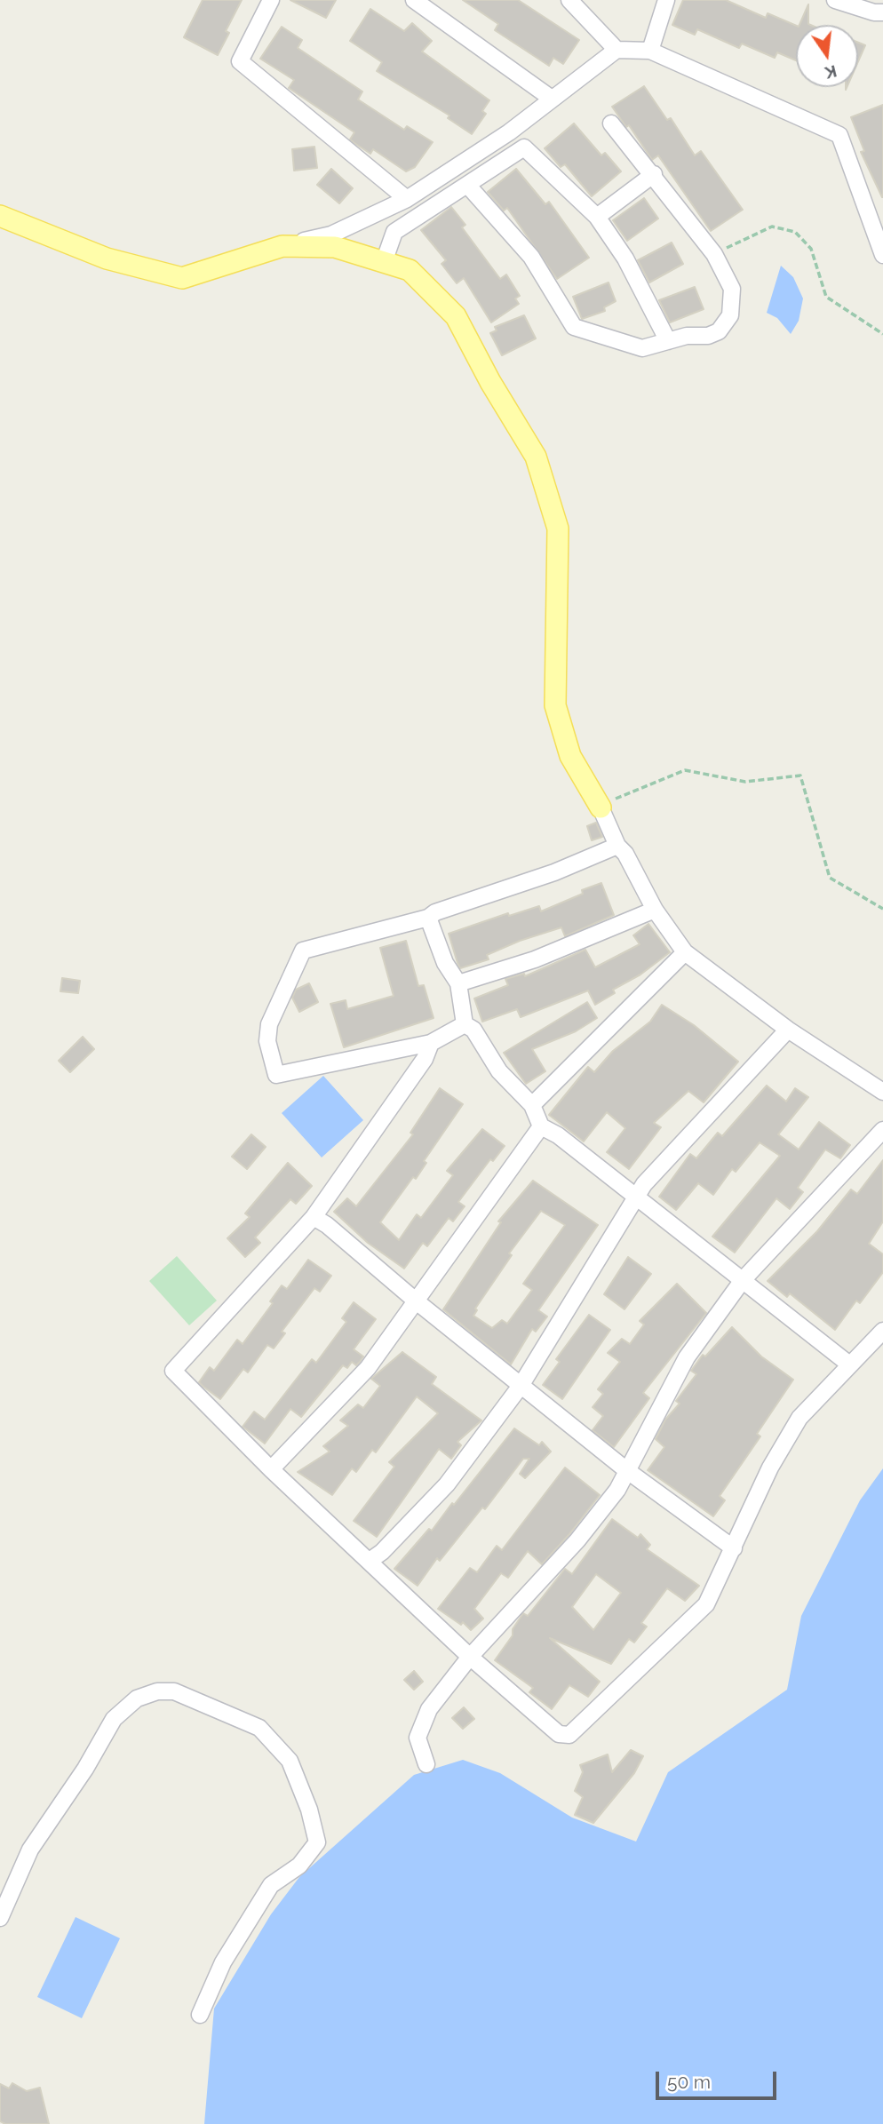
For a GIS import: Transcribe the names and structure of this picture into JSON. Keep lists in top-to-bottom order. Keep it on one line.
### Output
{"scale_bar":"50 m","north":"bottom"}
